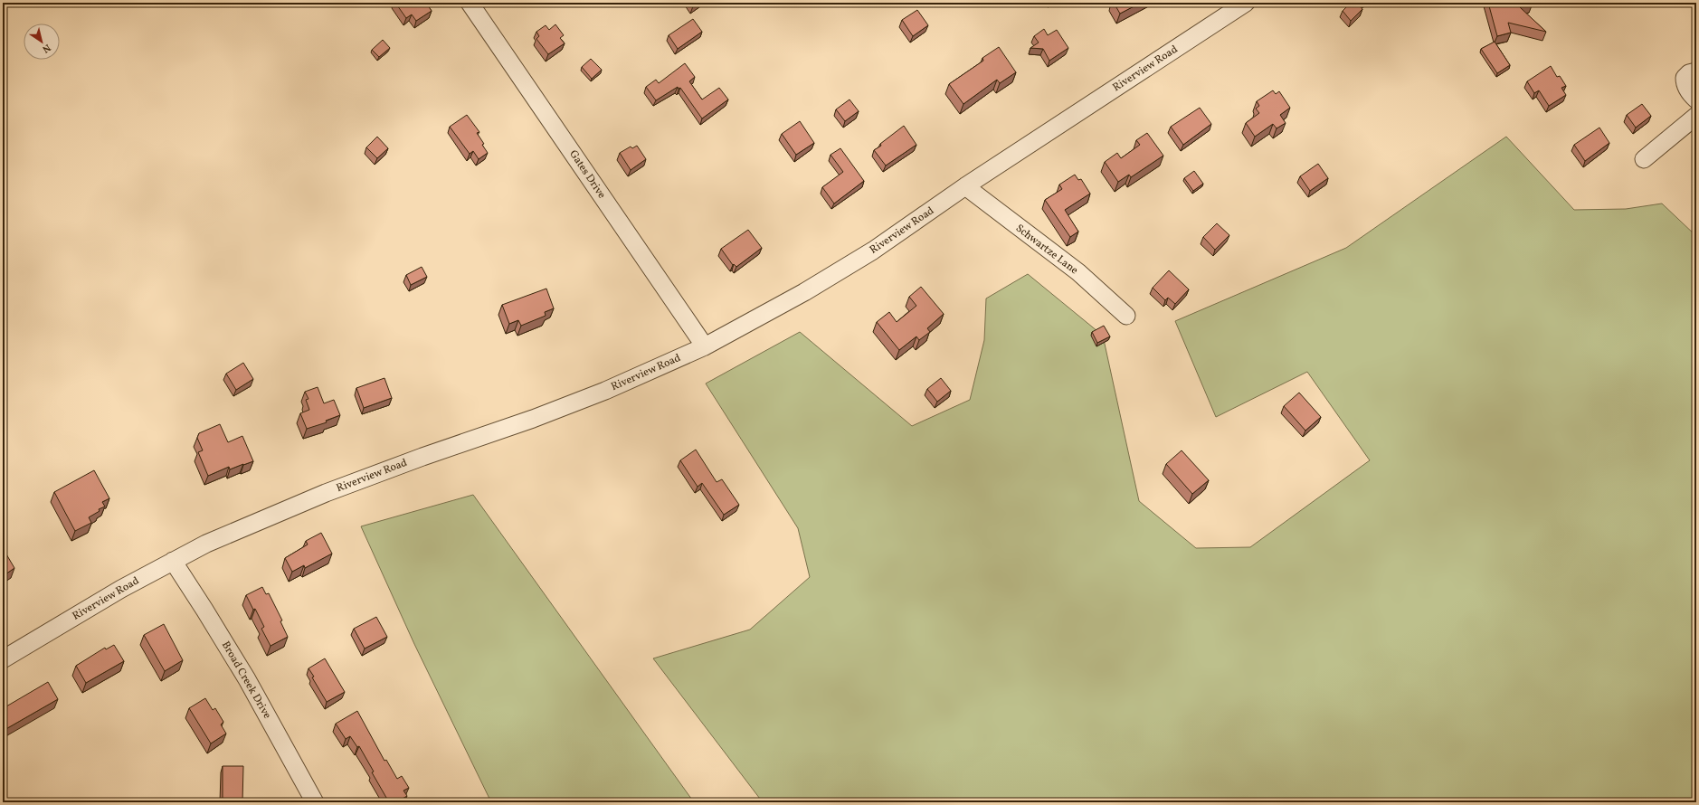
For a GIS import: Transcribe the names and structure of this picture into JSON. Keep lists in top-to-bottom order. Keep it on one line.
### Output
{"streets":{"street":["Riverview Road","Gates Drive","Schwartze Lane","Broad Creek Drive"]},"crossings":[["Riverview Road","Gates Drive"],["Riverview Road","Schwartze Lane"],["Riverview Road","Broad Creek Drive"]],"north":"bottom right"}
